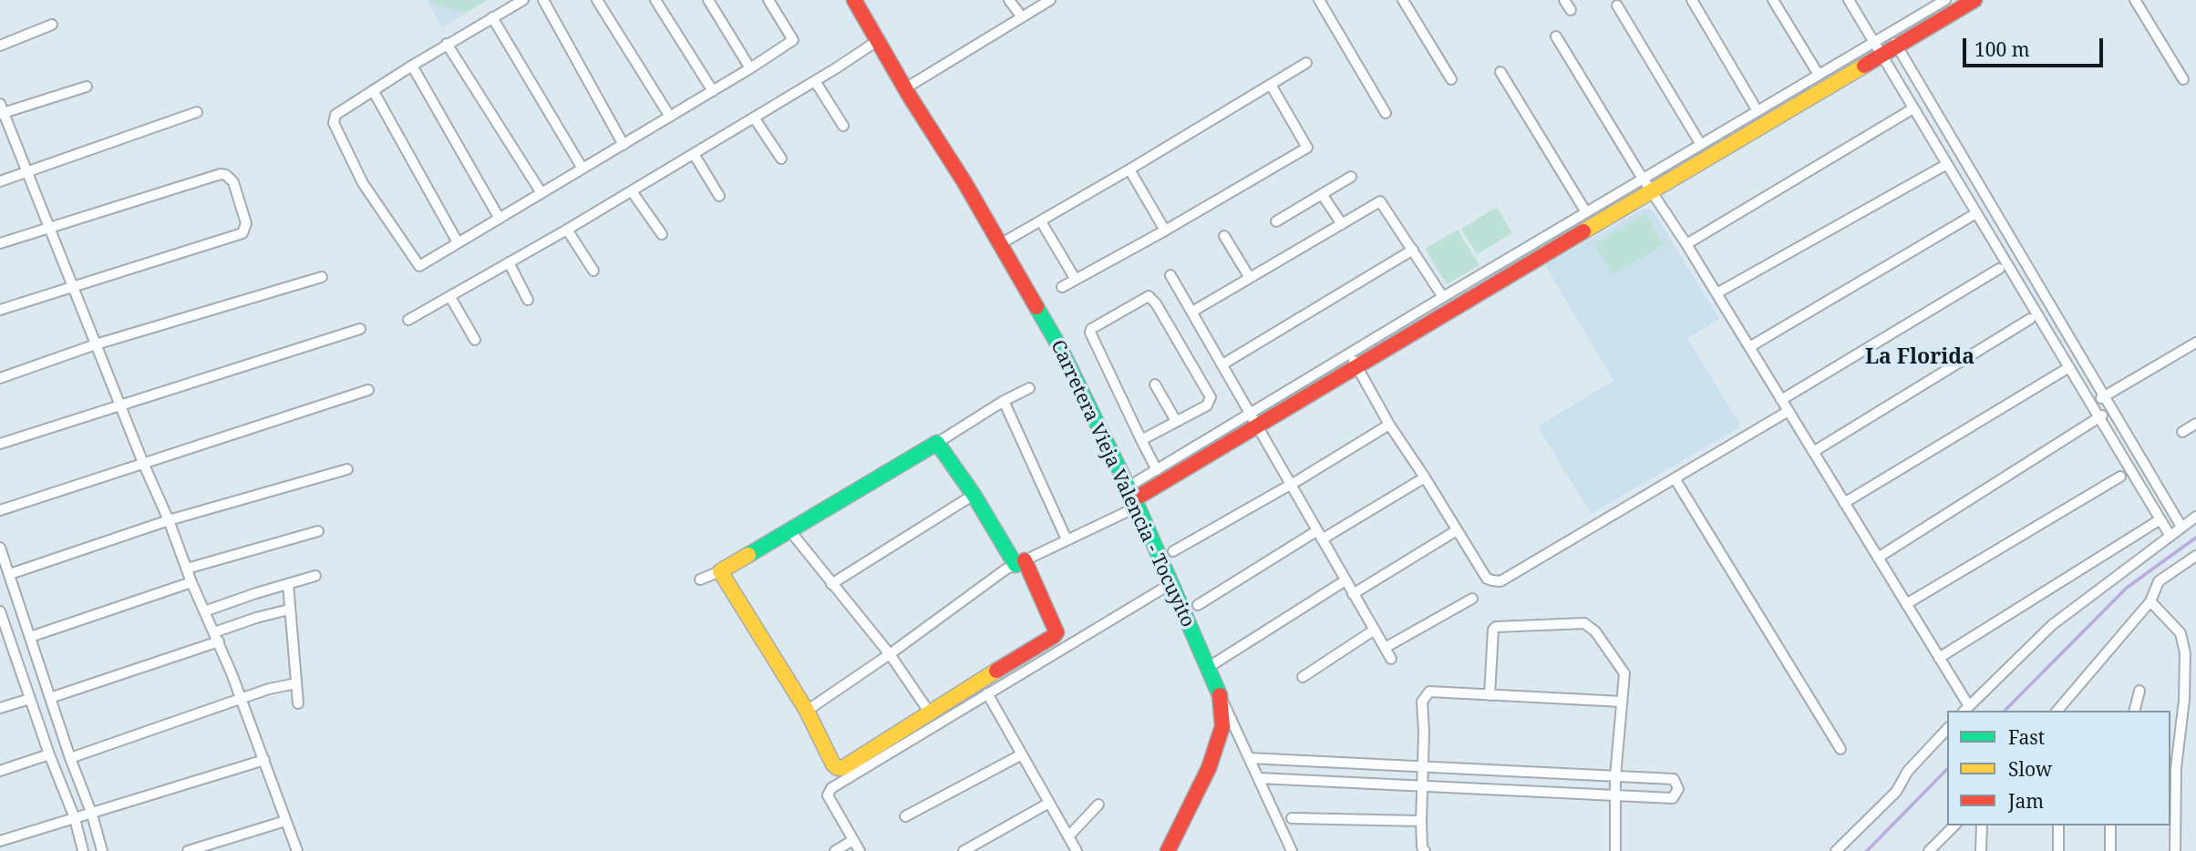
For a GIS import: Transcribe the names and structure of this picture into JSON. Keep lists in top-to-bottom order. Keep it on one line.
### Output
{"streets":{"street":["Carretera Vieja Valencia - Tocuyito"]},"districts":["La Florida"],"legend":["Fast","Slow","Jam"],"scale_bar":"100 m"}
